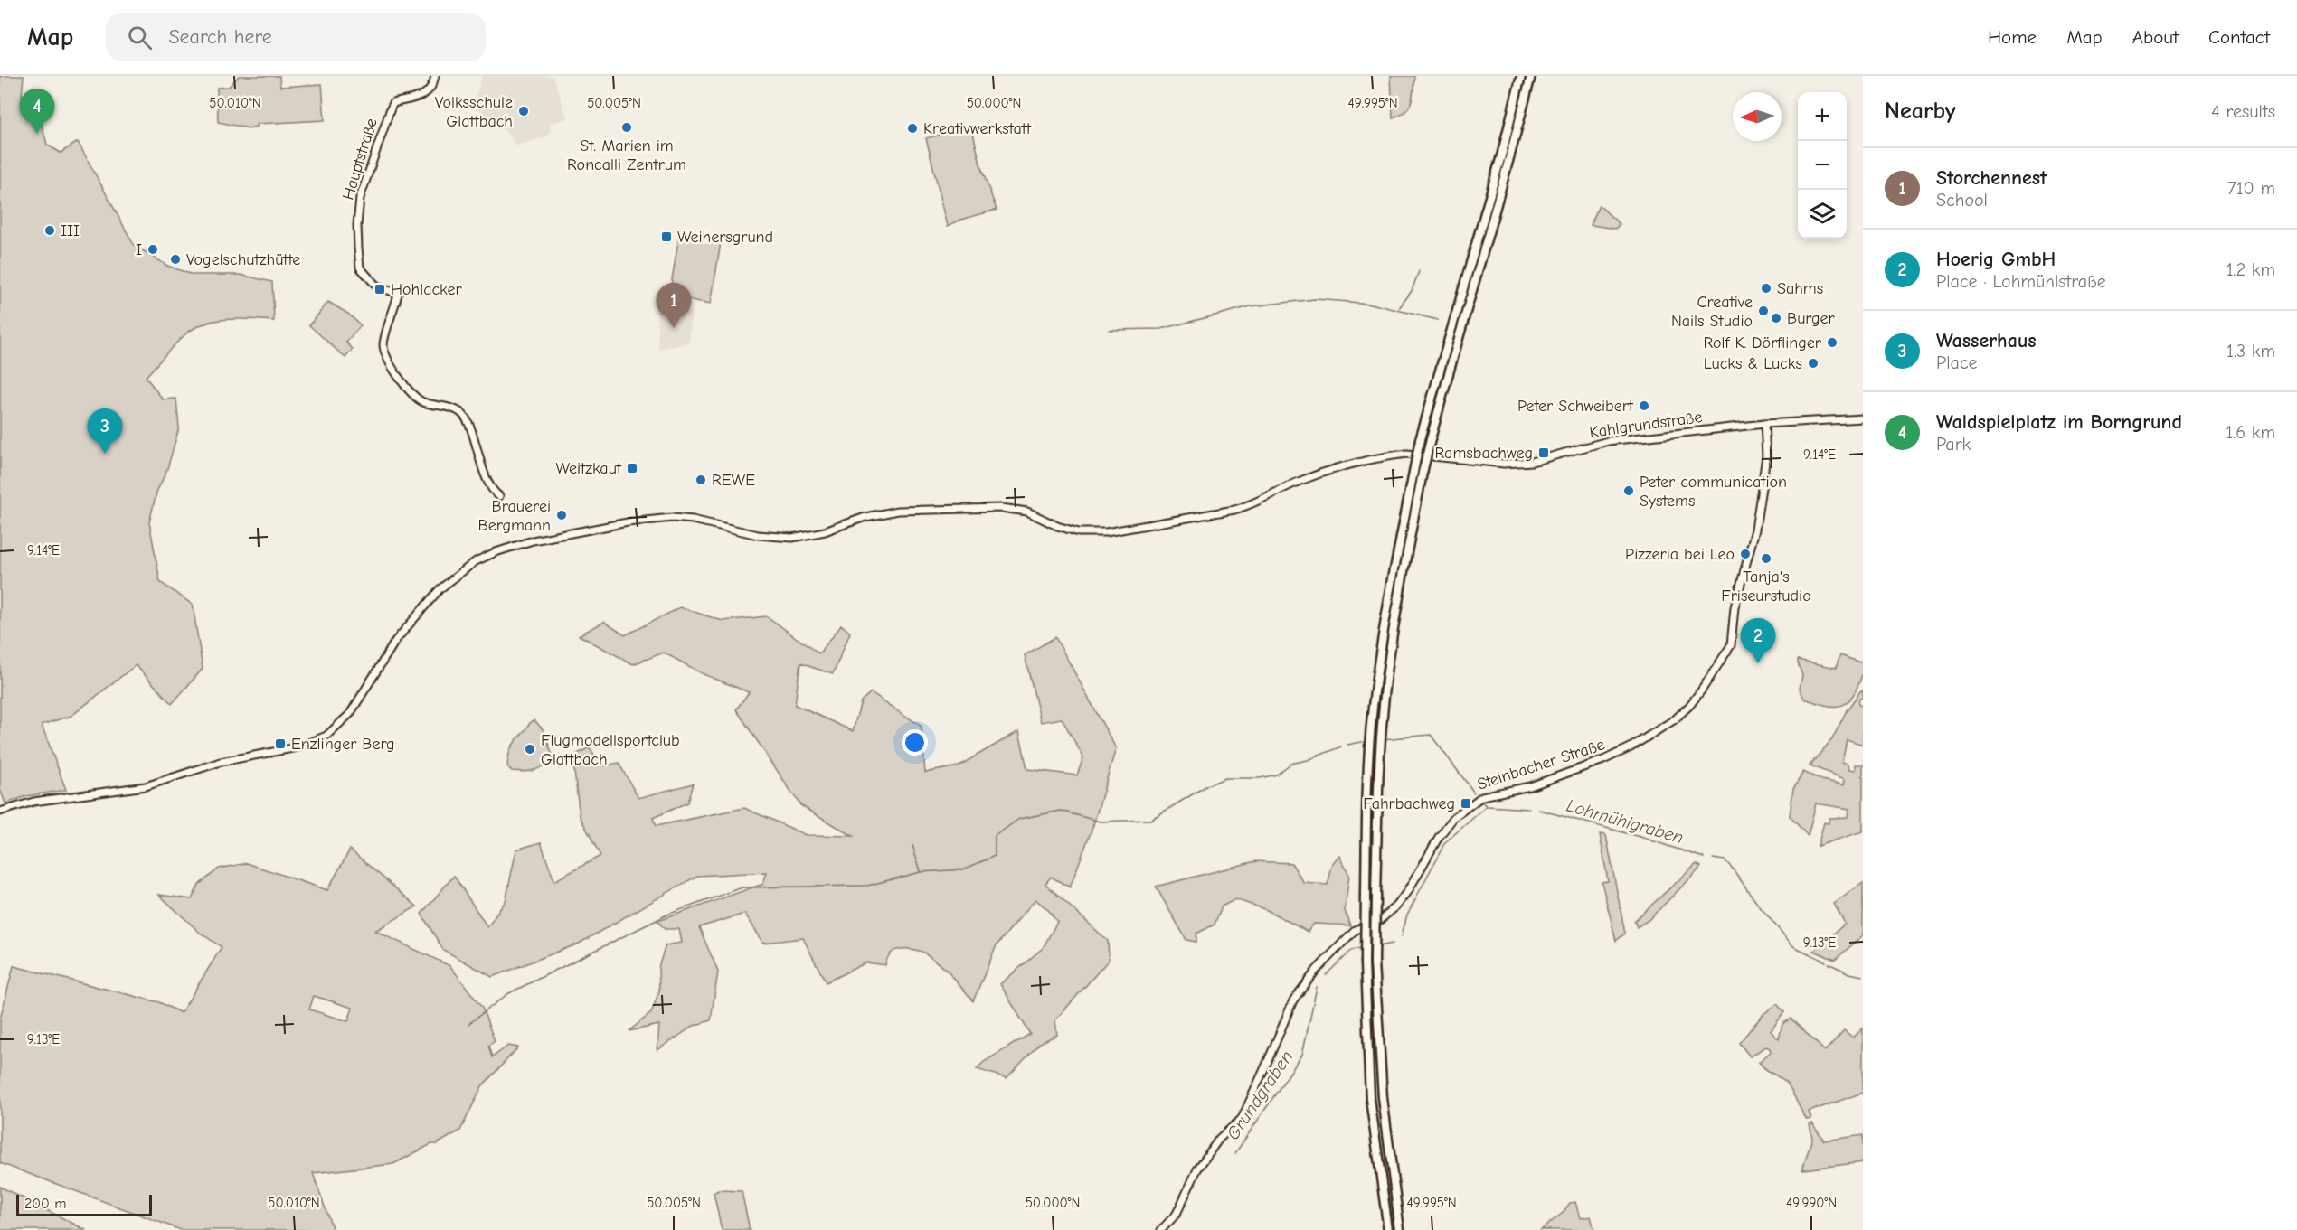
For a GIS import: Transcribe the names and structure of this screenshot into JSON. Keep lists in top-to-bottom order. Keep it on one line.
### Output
{"streets":{"main road":["Hauptstraße","Kahlgrundstraße","Steinbacher Straße"]},"crossings":[["Kahlgrundstraße","Steinbacher Straße"]],"water":["Lohmühlgraben","Grundgraben"],"places":{"other":["Volksschule Glattbach","St. Marien im Roncalli Zentrum","Kreativwerkstatt","III","I","Vogelschutzhütte","Sahms","Creative Nails Studio","Burger","Rolf K. Dörflinger","Lucks & Lucks","Peter Schweibert","REWE","Peter communication Systems","Brauerei Bergmann","Pizzeria bei Leo","Tanja's Friseurstudio","Flugmodellsportclub Glattbach"],"transit":["Weihersgrund","Hohlacker","Ramsbachweg","Weitzkaut","Enzlinger Berg","Fahrbachweg"]},"scale_bar":"200 m","north":"left","page":{"header":"Map","search":"Search here","nav":["Home","Map","About","Contact"],"heading":["Nearby","4 results"],"pins":["4","1","3","2"],"map_buttons":["+","−"],"list":[{"mark":"1","name":"Storchennest","note":"School","value":"710 m"},{"mark":"2","name":"Hoerig GmbH","note":"Place · Lohmühlstraße","value":"1.2 km"},{"mark":"3","name":"Wasserhaus","note":"Place","value":"1.3 km"},{"mark":"4","name":"Waldspielplatz im Borngrund","note":"Park","value":"1.6 km"}],"scale":"200 m"},"coordinates":["50.010°N","50.005°N","50.000°N","49.995°N","9.14°E","9.13°E","49.990°N"]}
